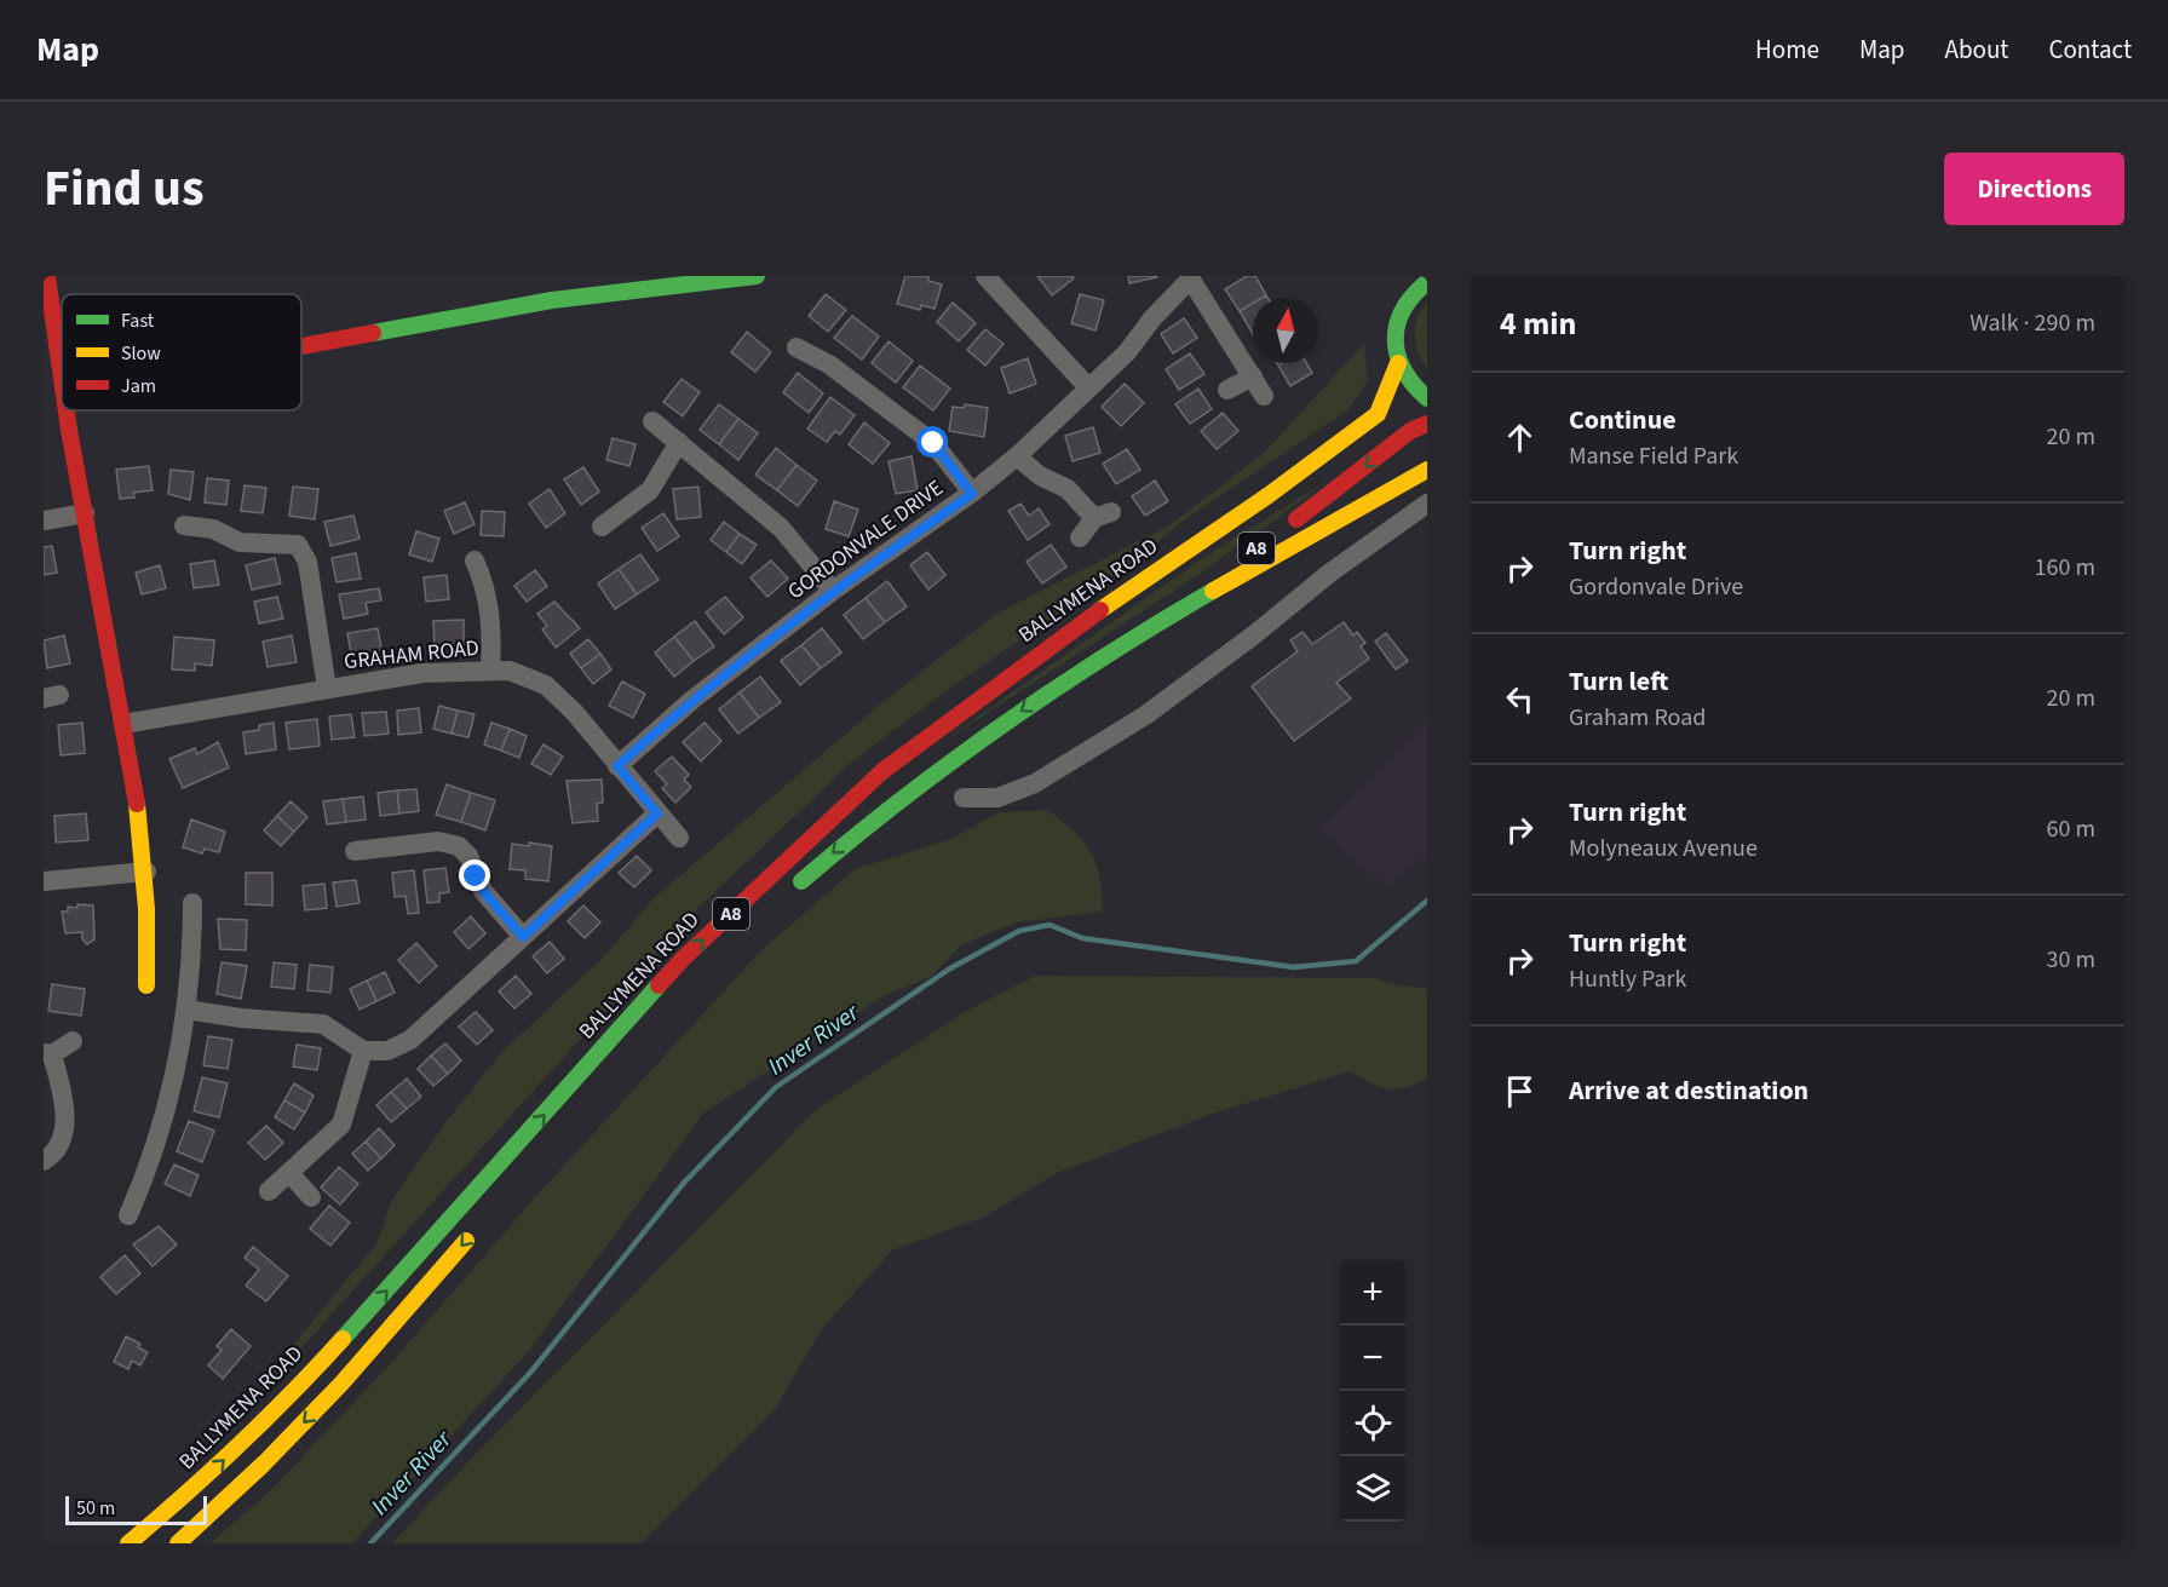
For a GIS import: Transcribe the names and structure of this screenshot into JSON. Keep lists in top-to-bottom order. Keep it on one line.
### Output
{"streets":{"main road":["A8","BALLYMENA ROAD"],"street":["GORDONVALE DRIVE","GRAHAM ROAD"]},"crossings":[["GORDONVALE DRIVE","GRAHAM ROAD"],["A8","BALLYMENA ROAD"]],"water":["Inver River"],"legend":["Fast","Slow","Jam"],"scale_bar":"50 m","north":"top","page":{"header":"Map","nav":["Home","Map","About","Contact"],"title":"Find us","buttons":"Directions","heading":["4 min","Walk · 290 m"],"list":[["Continue","Manse Field Park","20 m"],["Turn right","Gordonvale Drive","160 m"],["Turn left","Graham Road","20 m"],["Turn right","Molyneaux Avenue","60 m"],["Turn right","Huntly Park","30 m"],"Arrive at destination"],"map_buttons":["+","−"],"scale":"50 m"}}
